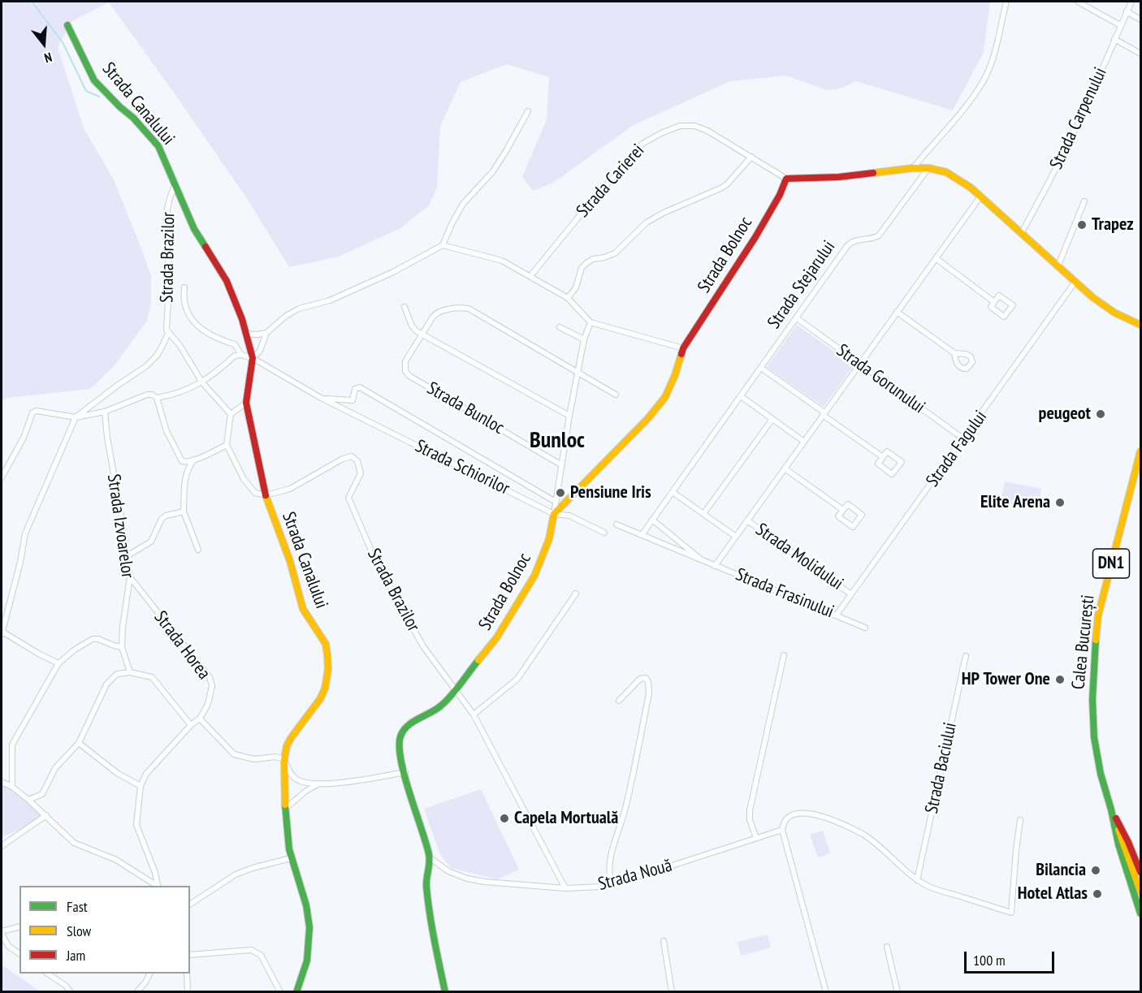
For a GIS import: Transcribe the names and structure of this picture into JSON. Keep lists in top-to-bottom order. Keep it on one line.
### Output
{"streets":{"main road":["Strada Canalului","Strada Bolnoc","DN1","Calea București"],"street":["Strada Carpenului","Strada Carierei","Strada Brazilor","Strada Stejarului","Strada Gorunului","Strada Bunloc","Strada Fagului","Strada Schiorilor","Strada Izvoarelor","Strada Molidului","Strada Frasinului","Strada Horea","Strada Baciului","Strada Nouă"]},"crossings":[["Strada Canalului","Strada Brazilor"],["Strada Canalului","Strada Schiorilor"],["Strada Carierei","Strada Bolnoc"],["Strada Bolnoc","Strada Brazilor"],["Strada Bolnoc","Strada Schiorilor"],["Strada Bolnoc","Strada Nouă"],["Strada Brazilor","Strada Nouă"],["Strada Stejarului","Strada Gorunului"],["Strada Stejarului","Strada Frasinului"],["Strada Gorunului","Strada Fagului"],["Strada Gorunului","Strada Molidului"],["Strada Fagului","Strada Molidului"],["Strada Fagului","Strada Frasinului"],["Strada Izvoarelor","Strada Horea"],["Strada Molidului","Strada Frasinului"],["Strada Baciului","Strada Nouă"]],"districts":["Bunloc"],"places":["Trapez","peugeot","Pensiune Iris","Elite Arena","HP Tower One","Capela Mortuală","Bilancia","Hotel Atlas"],"legend":["Fast","Slow","Jam"],"scale_bar":"100 m","north":"bottom"}
